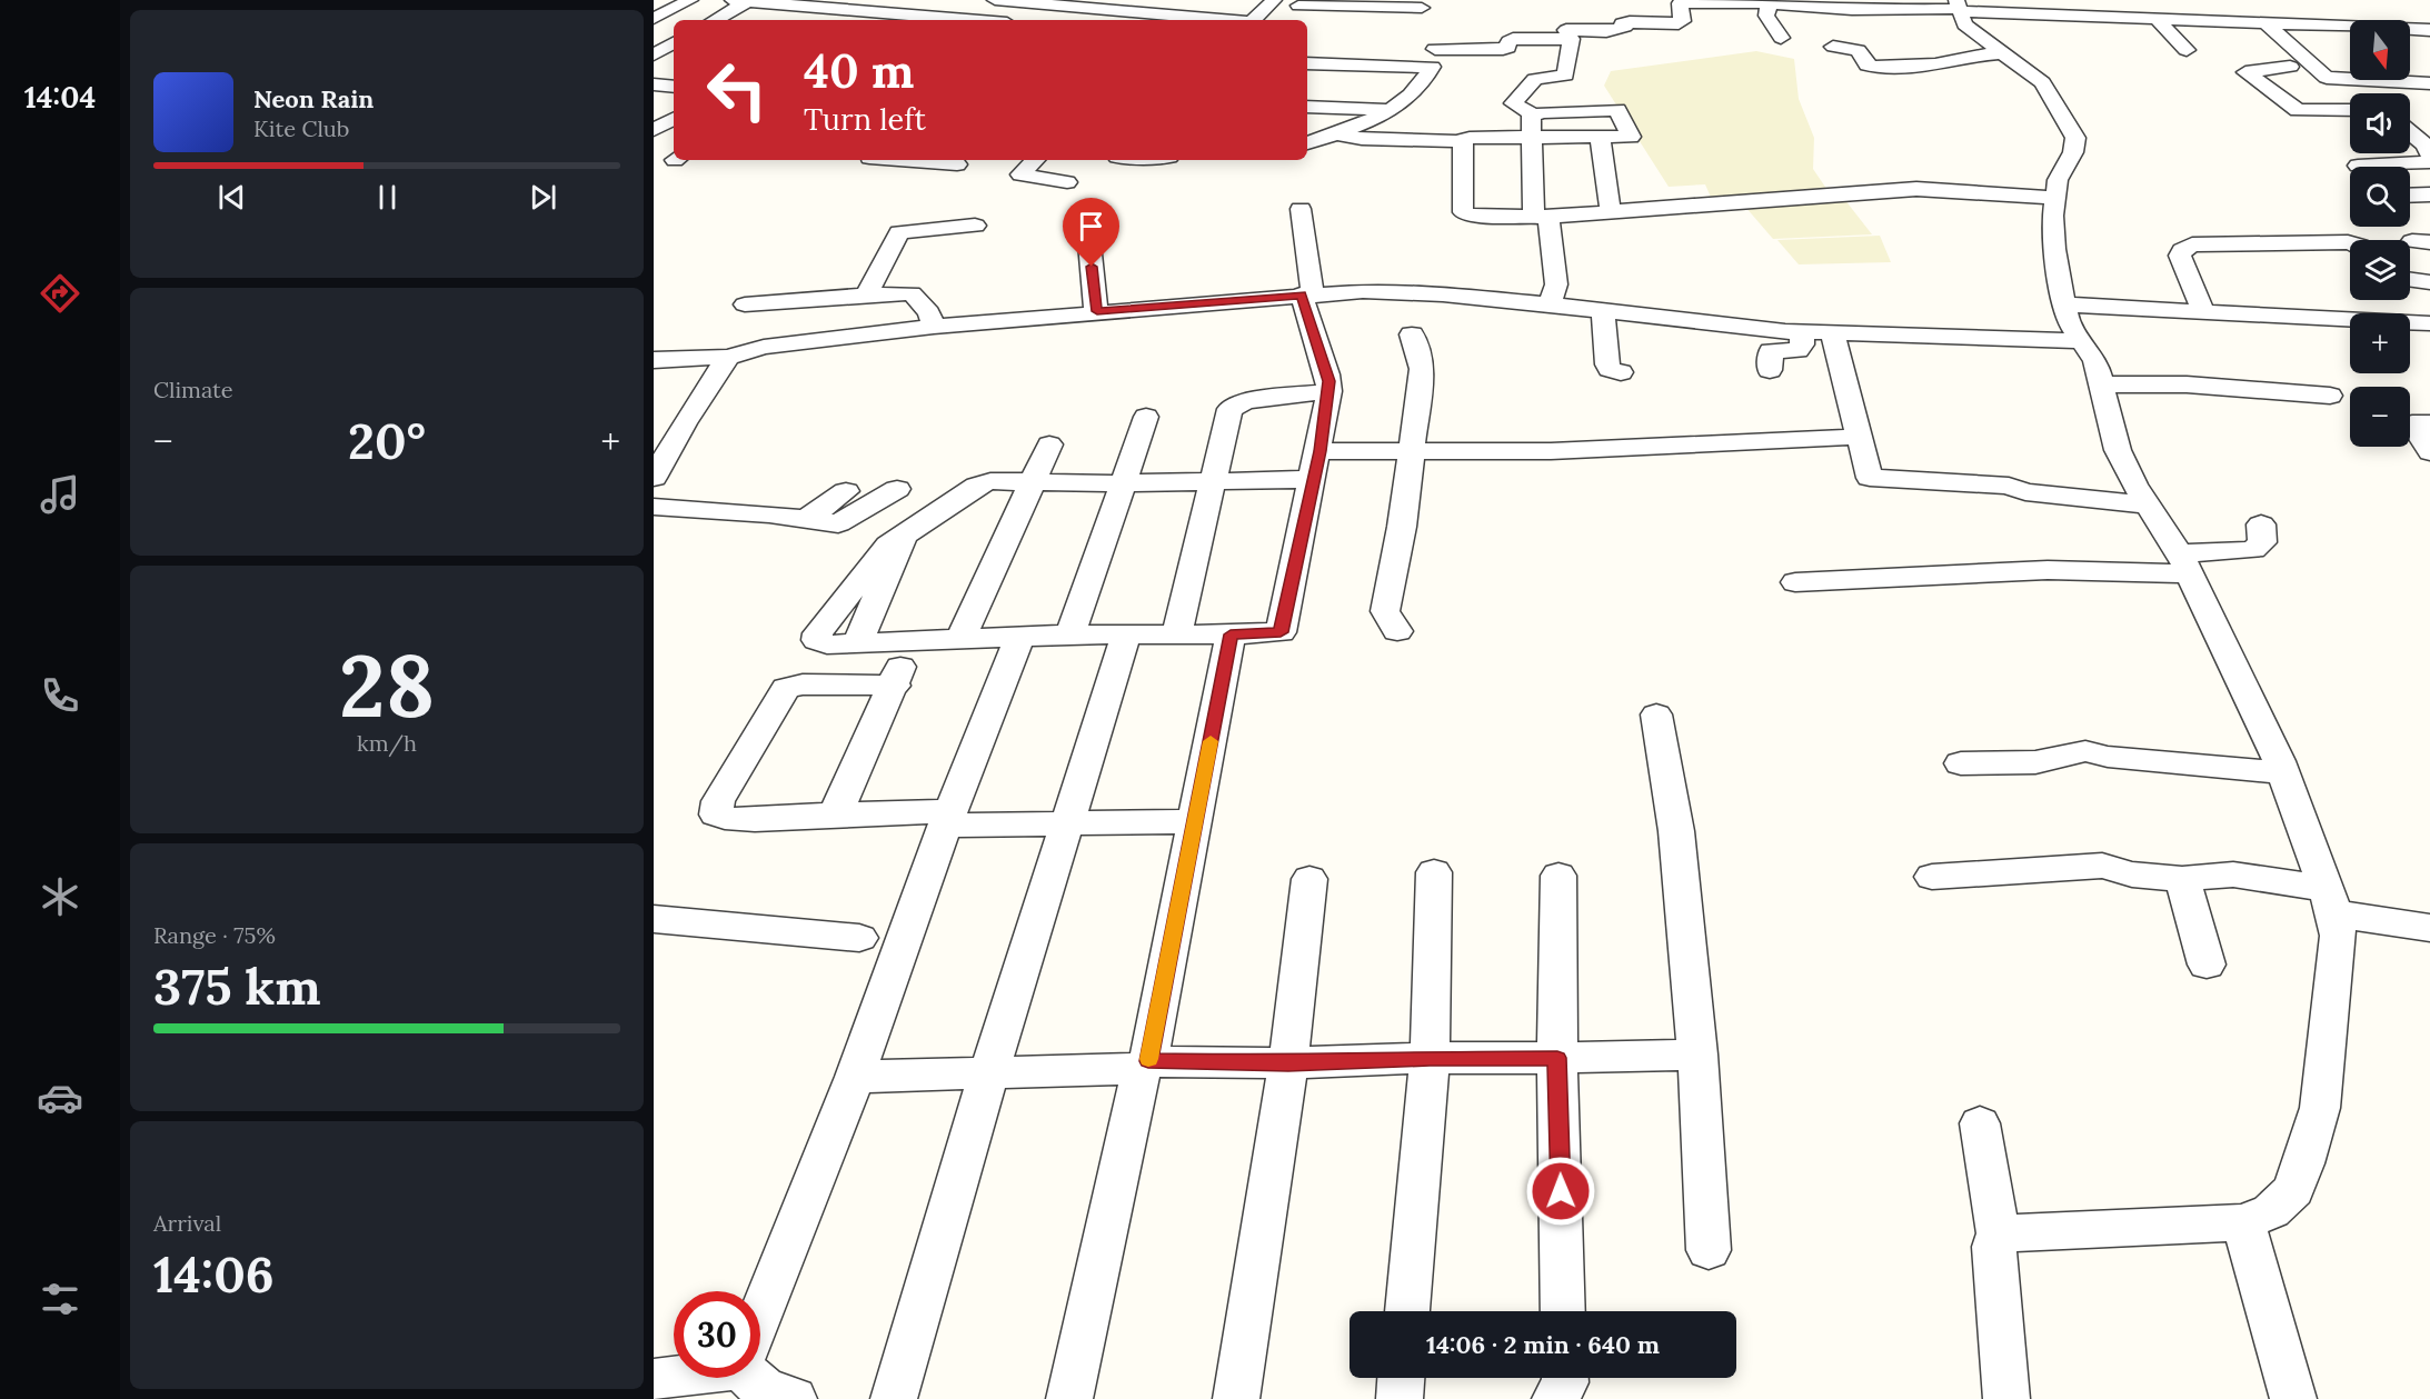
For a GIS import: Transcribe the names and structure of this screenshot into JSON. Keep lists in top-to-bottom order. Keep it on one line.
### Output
{"north":"bottom","page":{"tabs":"14:04","map_buttons":["+","−"],"turn":["40 m","Turn left"],"song":["Neon Rain","Kite Club"],"tile":["Climate",["28","km/h"],["Range · 75%","375 km"],["Arrival","14:06"]],"heat":["−","20°","+"],"limit":"30","trip":"14:06 · 2 min · 640 m"}}
